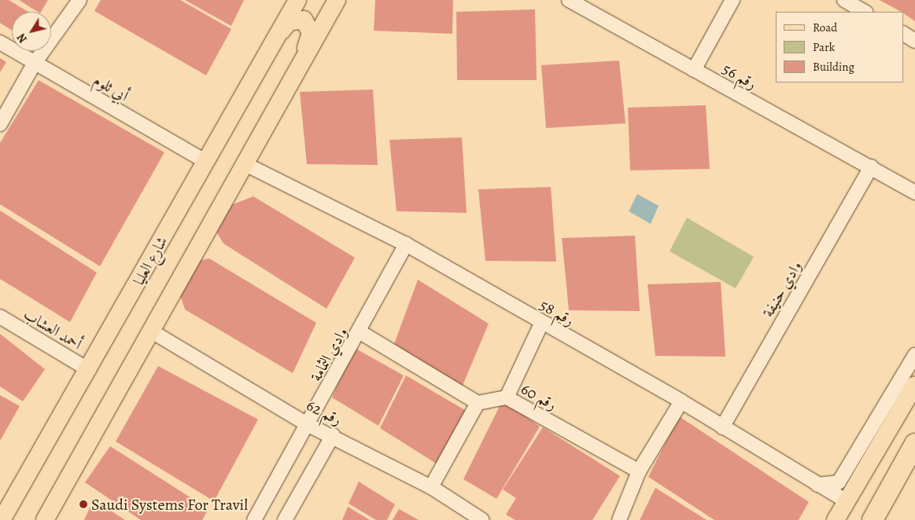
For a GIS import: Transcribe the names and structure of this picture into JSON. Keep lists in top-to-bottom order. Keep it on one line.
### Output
{"streets":{"main road":["شارع العليا"],"street":["رقم 56","أبي ثلوم","وادي حنيفة","رقم 58","أحمد العشاب","وادي الثمامة","رقم 60","رقم 62"]},"crossings":[["رقم 56","وادي حنيفة"],["أبي ثلوم","شارع العليا"],["شارع العليا","أحمد العشاب"],["وادي حنيفة","رقم 58"],["رقم 58","وادي الثمامة"],["وادي الثمامة","رقم 62"]],"places":["Saudi Systems For Travil"],"legend":["Road","Park","Building"],"north":"bottom left"}
